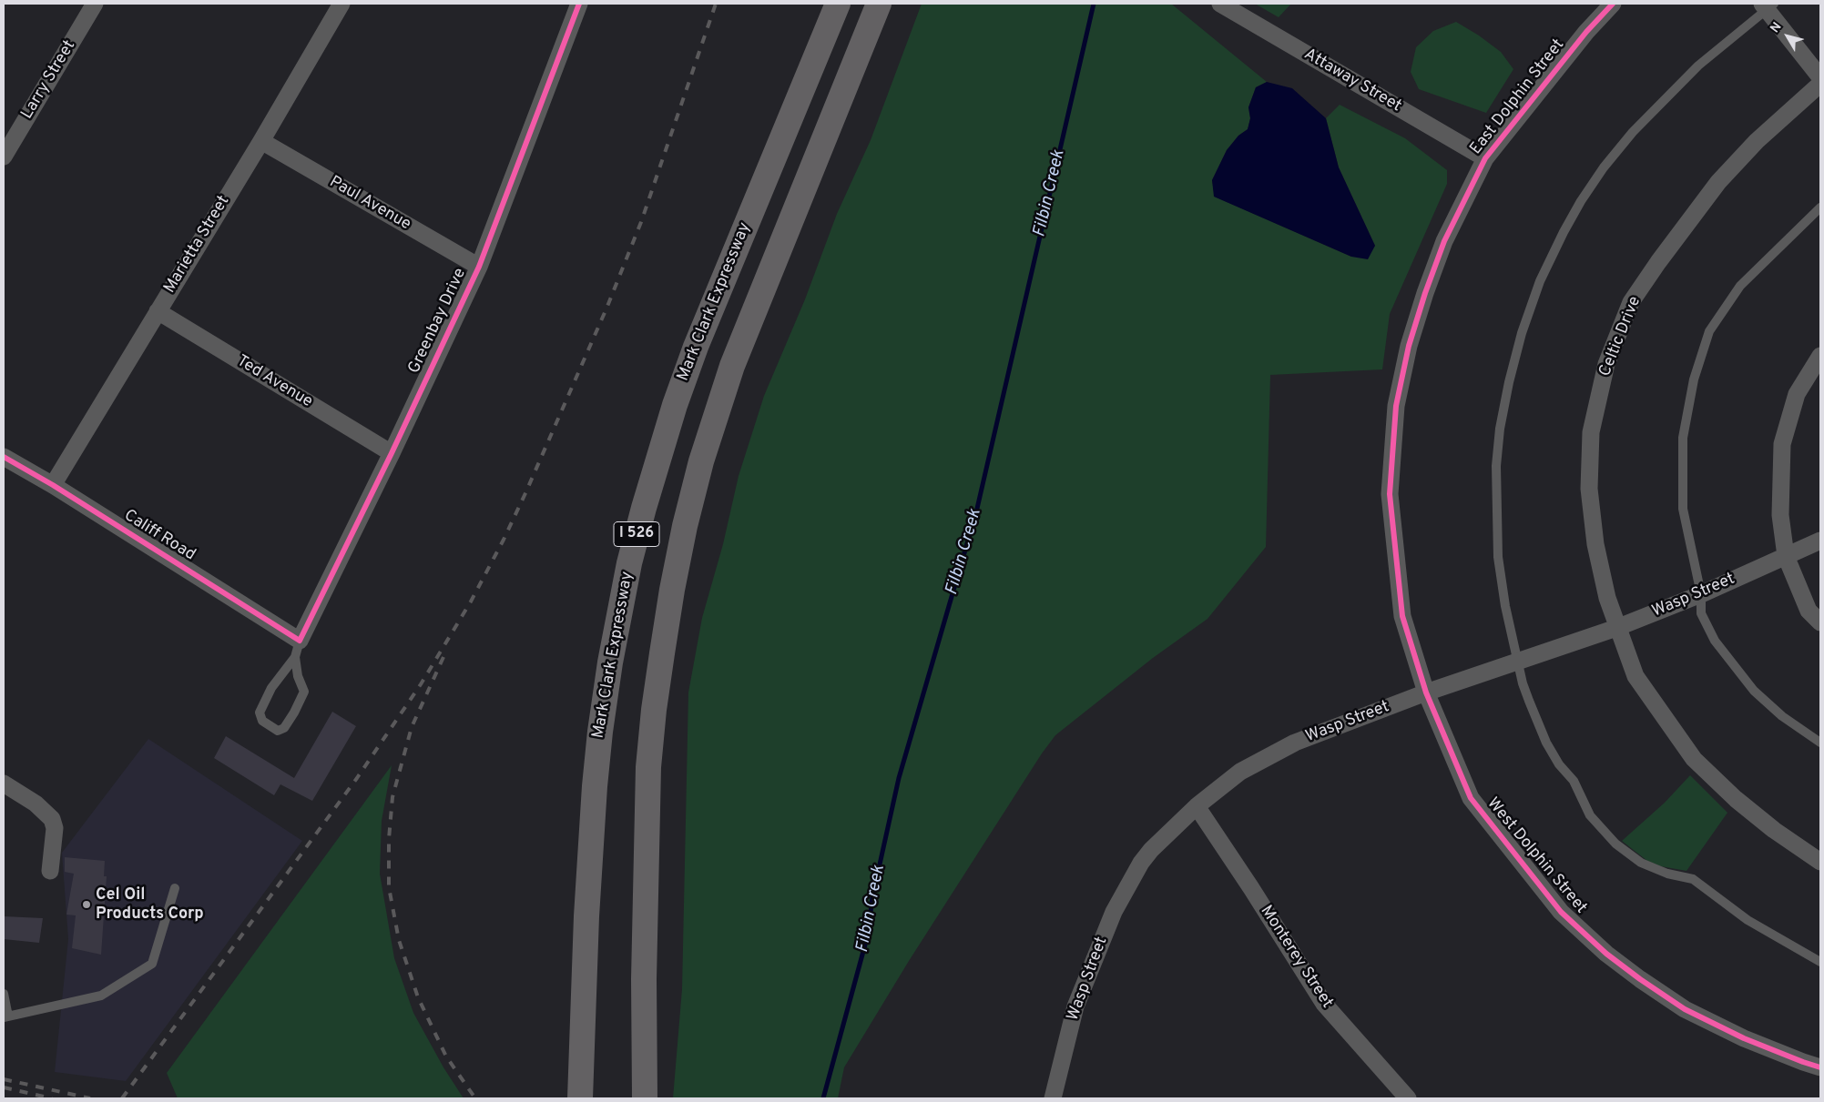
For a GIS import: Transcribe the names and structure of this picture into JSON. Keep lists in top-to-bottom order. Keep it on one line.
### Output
{"streets":{"highway":["Mark Clark Expressway","I 526"],"street":["Larry Street","Attaway Street","East Dolphin Street","Paul Avenue","Marietta Street","Greenbay Drive","Celtic Drive","Ted Avenue","Califf Road","Wasp Street","West Dolphin Street","Monterey Street"]},"crossings":[["Attaway Street","East Dolphin Street"],["East Dolphin Street","Wasp Street"],["East Dolphin Street","West Dolphin Street"],["Paul Avenue","Marietta Street"],["Paul Avenue","Greenbay Drive"],["Marietta Street","Ted Avenue"],["Marietta Street","Califf Road"],["Greenbay Drive","Ted Avenue"],["Greenbay Drive","Califf Road"],["Celtic Drive","Wasp Street"],["Wasp Street","West Dolphin Street"],["Wasp Street","Monterey Street"]],"water":["Filbin Creek"],"places":["Cel Oil Products Corp"],"north":"top left"}
